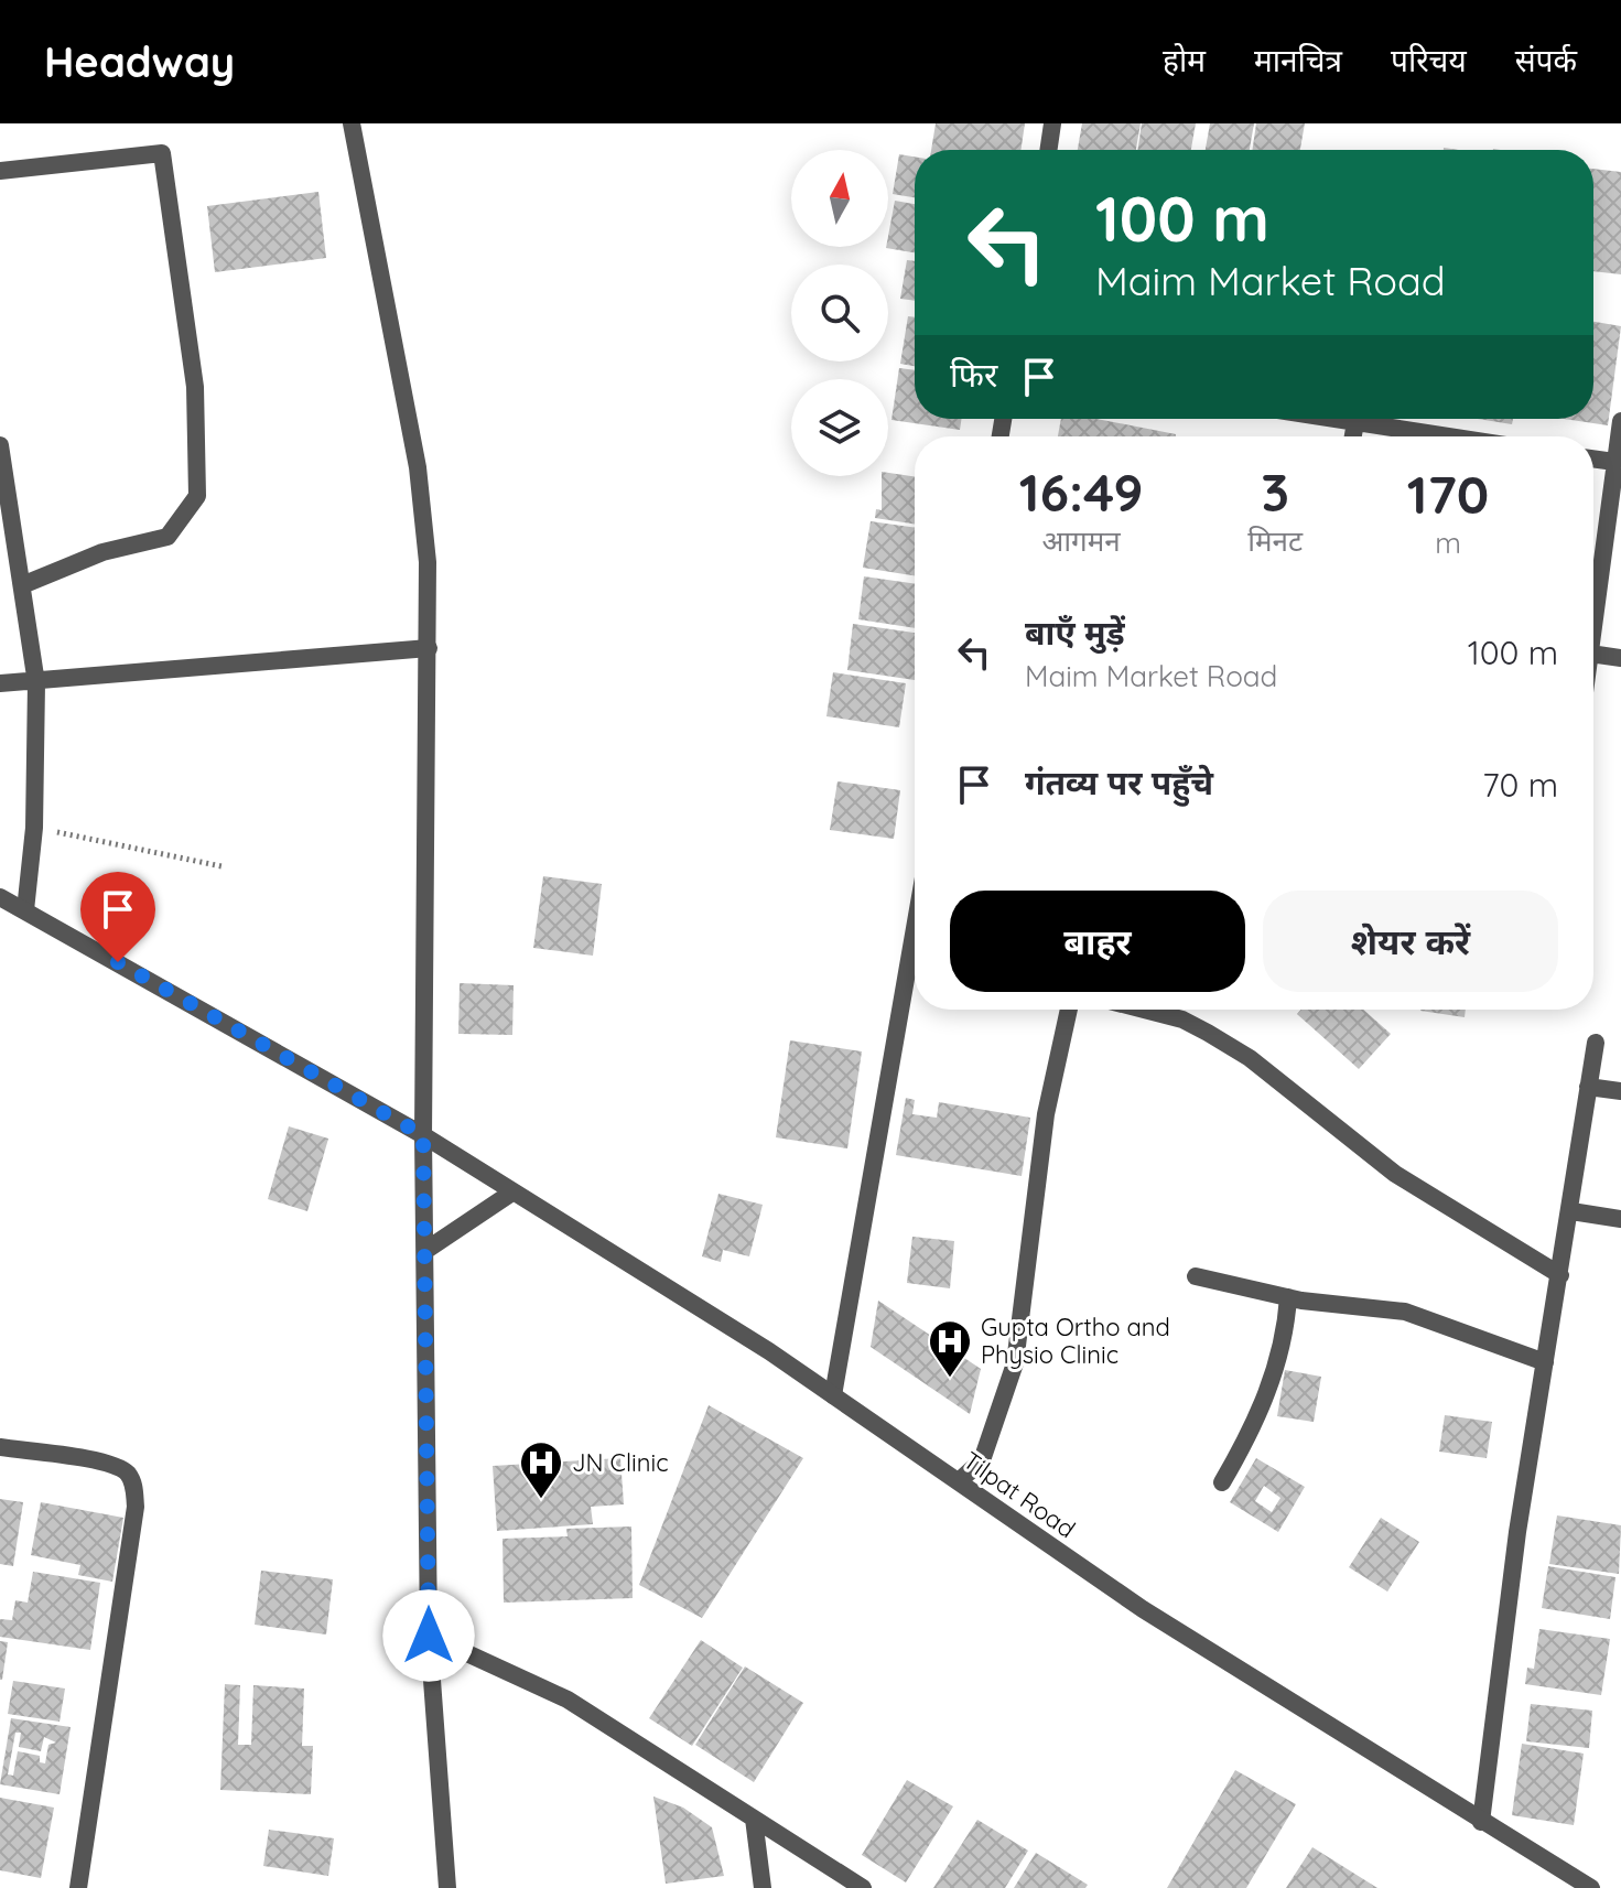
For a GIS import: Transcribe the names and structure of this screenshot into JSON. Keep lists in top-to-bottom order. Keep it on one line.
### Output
{"streets":{"street":["Tilpat Road"]},"places":{"hospital":["Gupta Ortho and Physio Clinic","JN Clinic"]},"north":"top","page":{"header":"Headway","nav":["होम","मानचित्र","परिचय","संपर्क"],"turn":["100 m","Maim Market Road"],"then":"फिर","eta":["16:49","आगमन","3","मिनट","170","m"],"list":[{"name":"बाएँ मुड़ें","note":"Maim Market Road","value":"100 m"},{"name":"गंतव्य पर पहुँचे","value":"70 m"}],"buttons":["बाहर","शेयर करें"]}}
